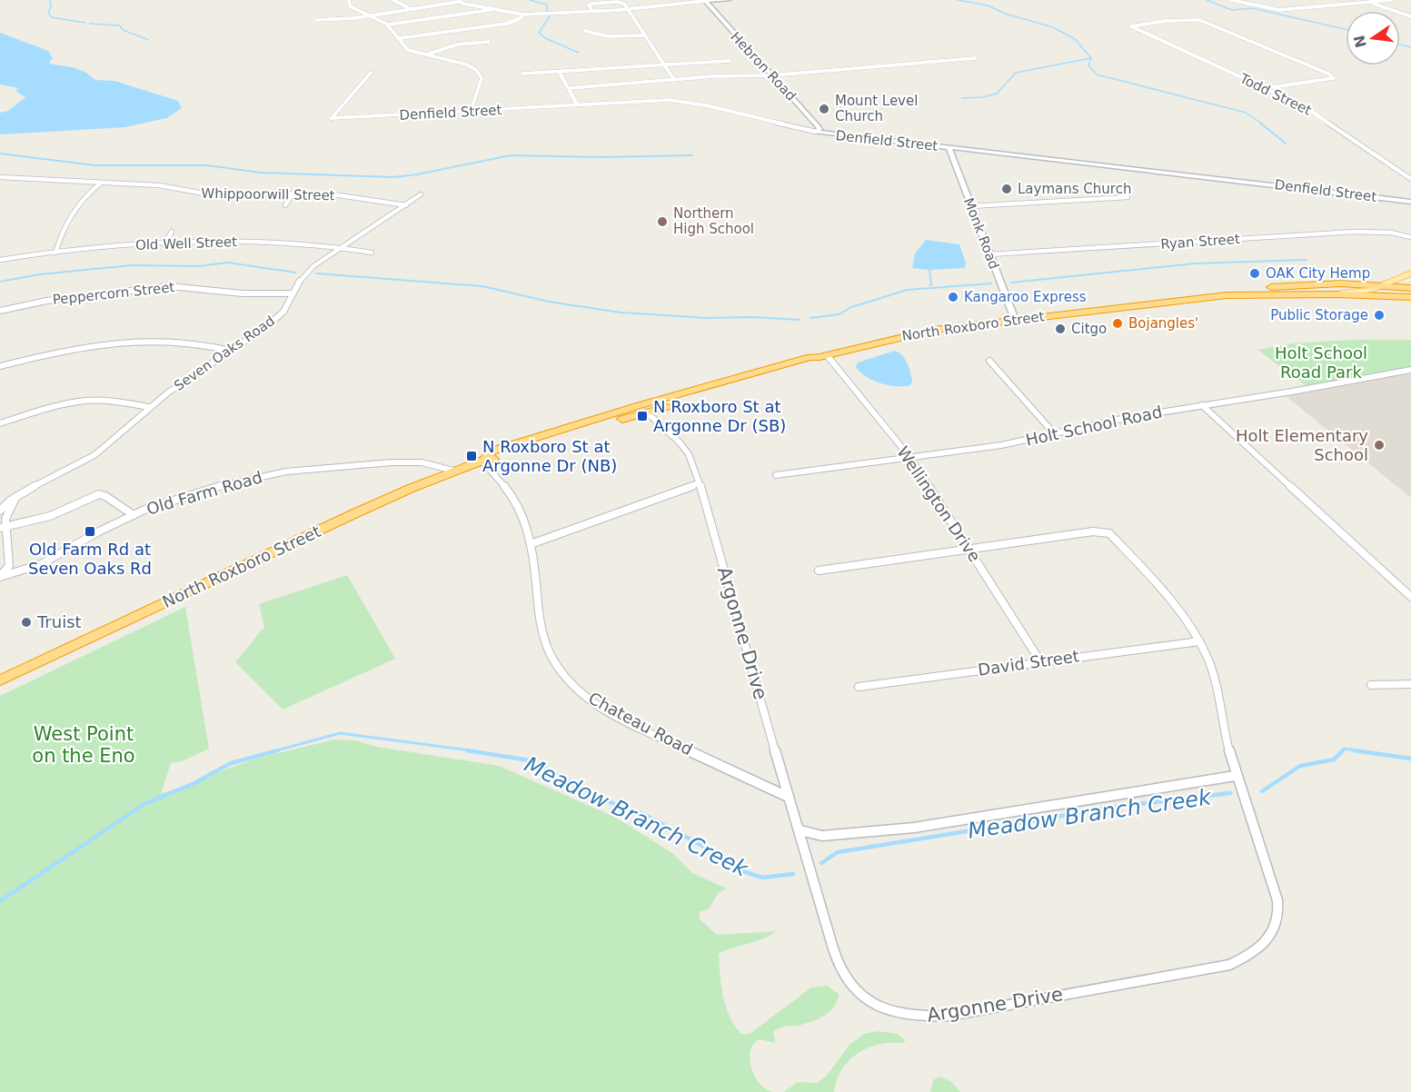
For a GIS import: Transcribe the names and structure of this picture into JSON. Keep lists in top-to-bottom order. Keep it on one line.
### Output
{"streets":{"highway":["North Roxboro Street"],"street":["Hebron Road","Todd Street","Denfield Street","Whippoorwill Street","Monk Road","Ryan Street","Old Well Street","Peppercorn Street","Seven Oaks Road","Holt School Road","Old Farm Road","Wellington Drive","Argonne Drive","David Street","Chateau Road"]},"crossings":[["Hebron Road","Denfield Street"],["Denfield Street","Monk Road"],["Whippoorwill Street","Seven Oaks Road"],["Monk Road","Ryan Street"],["Monk Road","North Roxboro Street"],["Old Well Street","Seven Oaks Road"],["Peppercorn Street","Seven Oaks Road"],["North Roxboro Street","Old Farm Road"],["North Roxboro Street","Wellington Drive"],["North Roxboro Street","Argonne Drive"],["North Roxboro Street","Chateau Road"],["Holt School Road","Wellington Drive"],["Wellington Drive","Argonne Drive"],["Wellington Drive","David Street"],["Argonne Drive","David Street"],["Argonne Drive","Chateau Road"]],"water":["Meadow Branch Creek"],"parks":["Holt School Road Park","West Point on the Eno"],"places":{"other":["Mount Level Church","Laymans Church","Northern High School","OAK City Hemp","Kangaroo Express","Public Storage","Bojangles'","Citgo","Holt Elementary School","Truist"],"transit":["N Roxboro St at Argonne Dr (SB)","N Roxboro St at Argonne Dr (NB)","Old Farm Rd at Seven Oaks Rd"]},"north":"left"}
